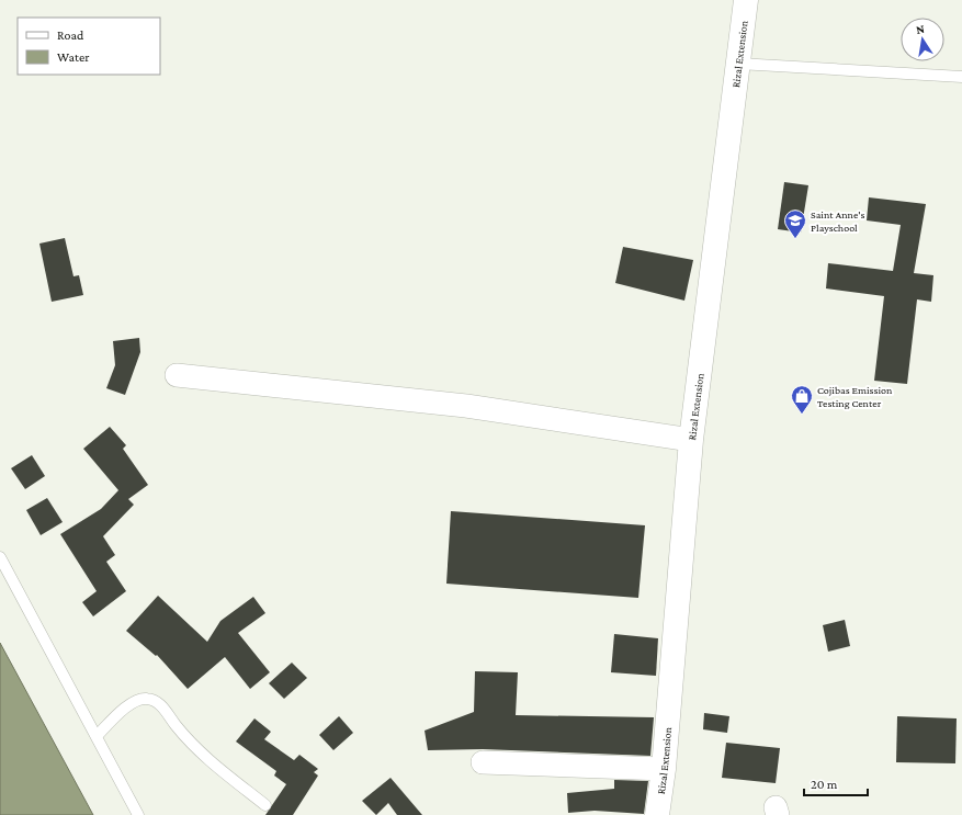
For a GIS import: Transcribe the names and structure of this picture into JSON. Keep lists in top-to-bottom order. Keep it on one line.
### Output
{"streets":{"street":["Rizal Extension"]},"places":{"school or university":["Saint Anne's Playschool"],"shop":["Cojibas Emission Testing Center"]},"legend":["Road","Water"],"scale_bar":"20 m","north":"top"}
